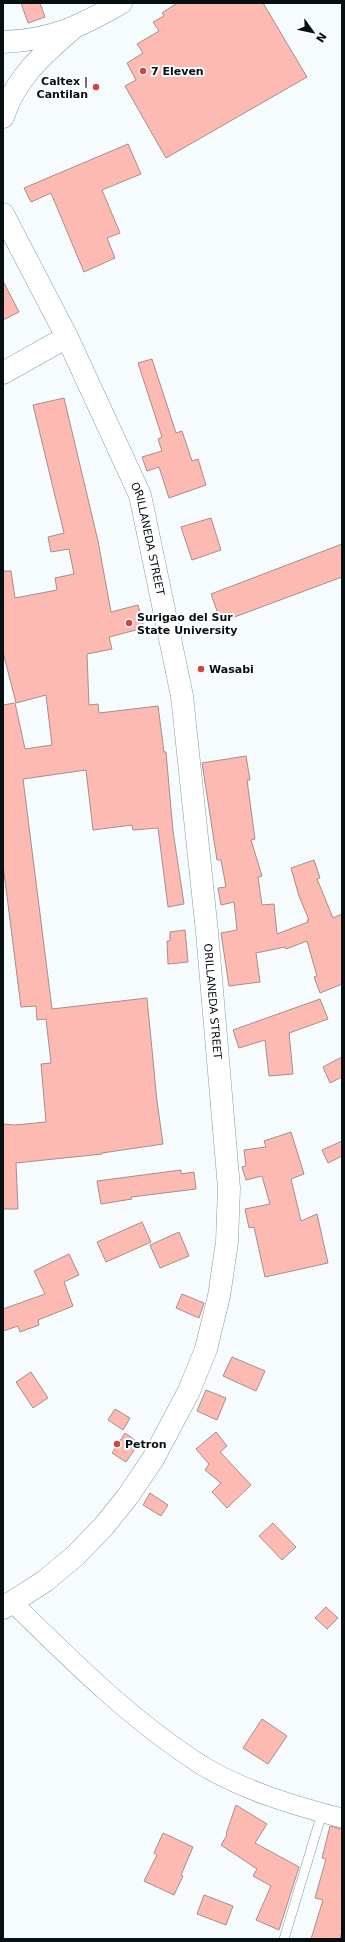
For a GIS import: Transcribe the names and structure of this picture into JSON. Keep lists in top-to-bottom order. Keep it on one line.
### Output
{"streets":{"main road":["ORILLANEDA STREET"]},"places":["7 Eleven","Caltex | Cantilan","Surigao del Sur State University","Wasabi","Petron"],"north":"bottom right"}
